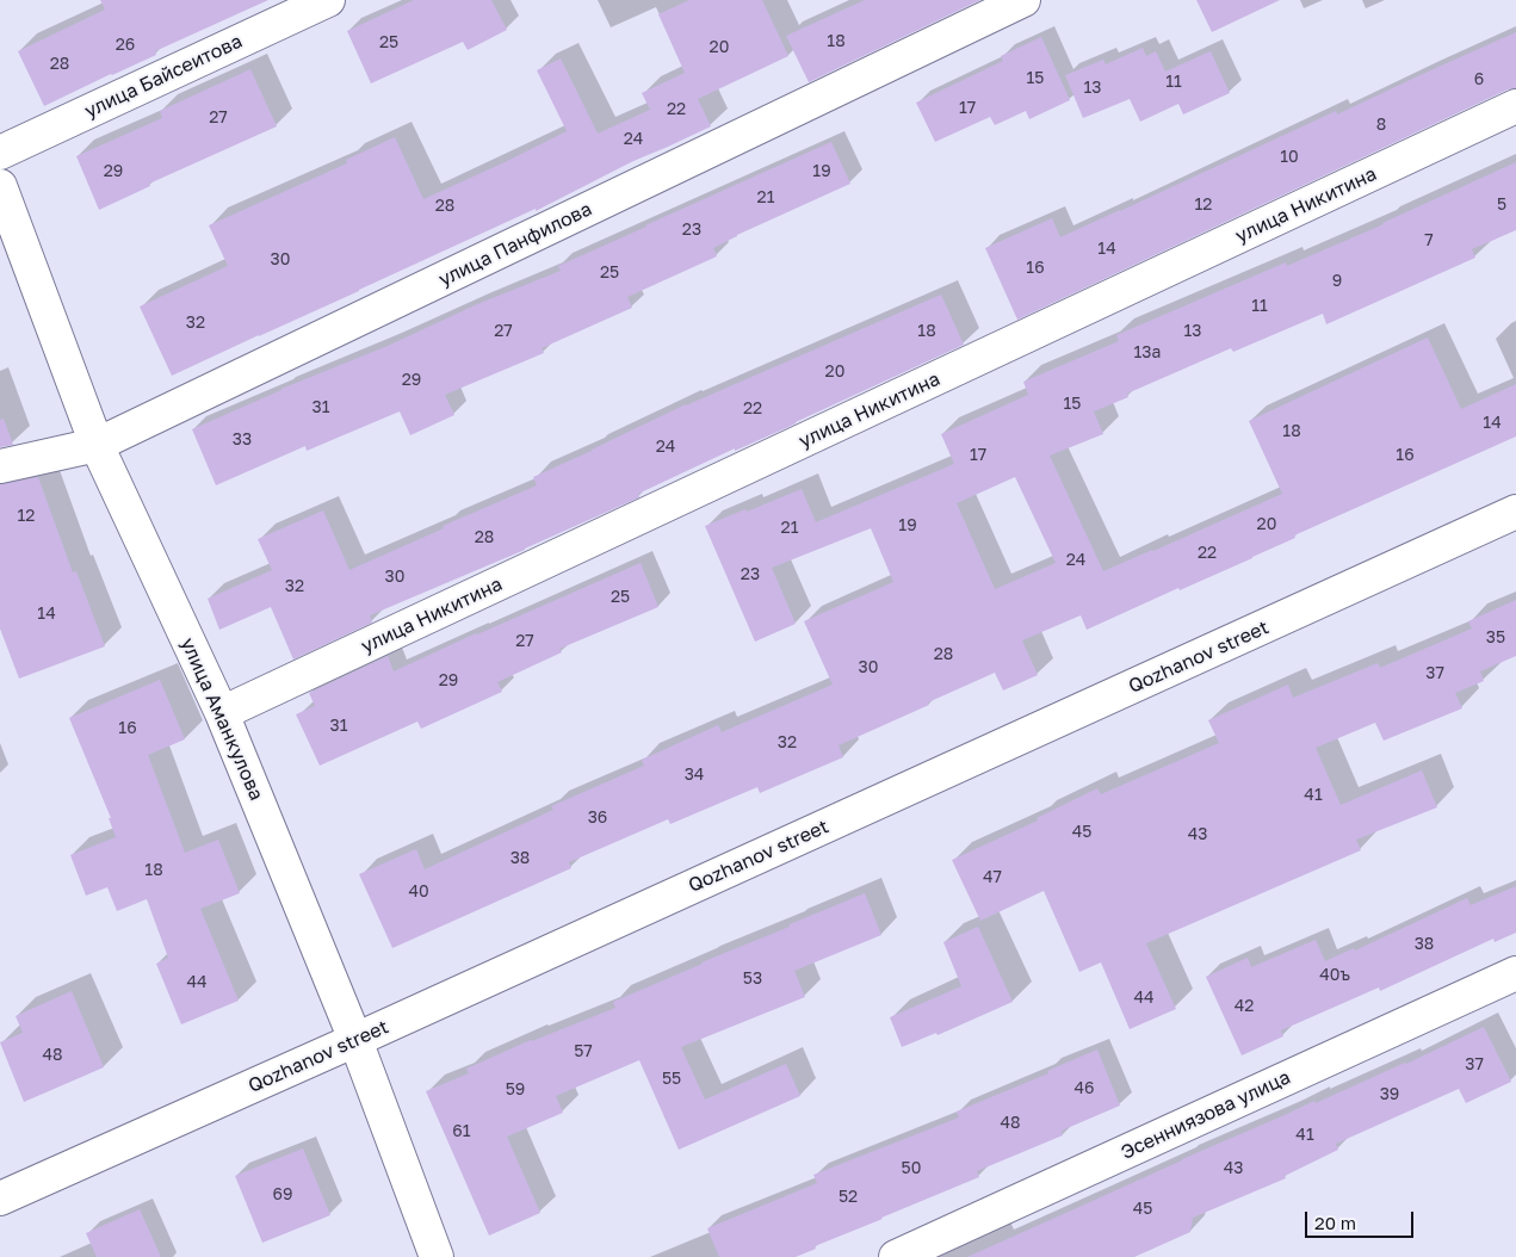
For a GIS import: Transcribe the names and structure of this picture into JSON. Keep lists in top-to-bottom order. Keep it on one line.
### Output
{"streets":{"street":["улица Байсеитова","улица Никитина","улица Панфилова","Qozhanov street","улица Аманкулова","Эсенниязова улица"]},"crossings":[["улица Никитина","улица Аманкулова"],["улица Панфилова","улица Аманкулова"],["Qozhanov street","улица Аманкулова"]],"house_numbers":["18","25","26","20","28","15","6","11","13","17","22","27","8","24","10","29","19","21","12","5","28","23","7","14","30","16","25","9","11","32","27","18","13","13а","20","29","15","31","22","14","18","33","24","17","16","12","20","19","21","28","22","24","23","30","32","25","14","35","27","28","30","37","29","31","16","32","34","41","36","45","43","38","18","47","40","38","40ъ","53","44","44","42","57","48","37","55","46","59","39","48","61","41","50","43","69","52","45"],"scale_bar":"20 m"}
